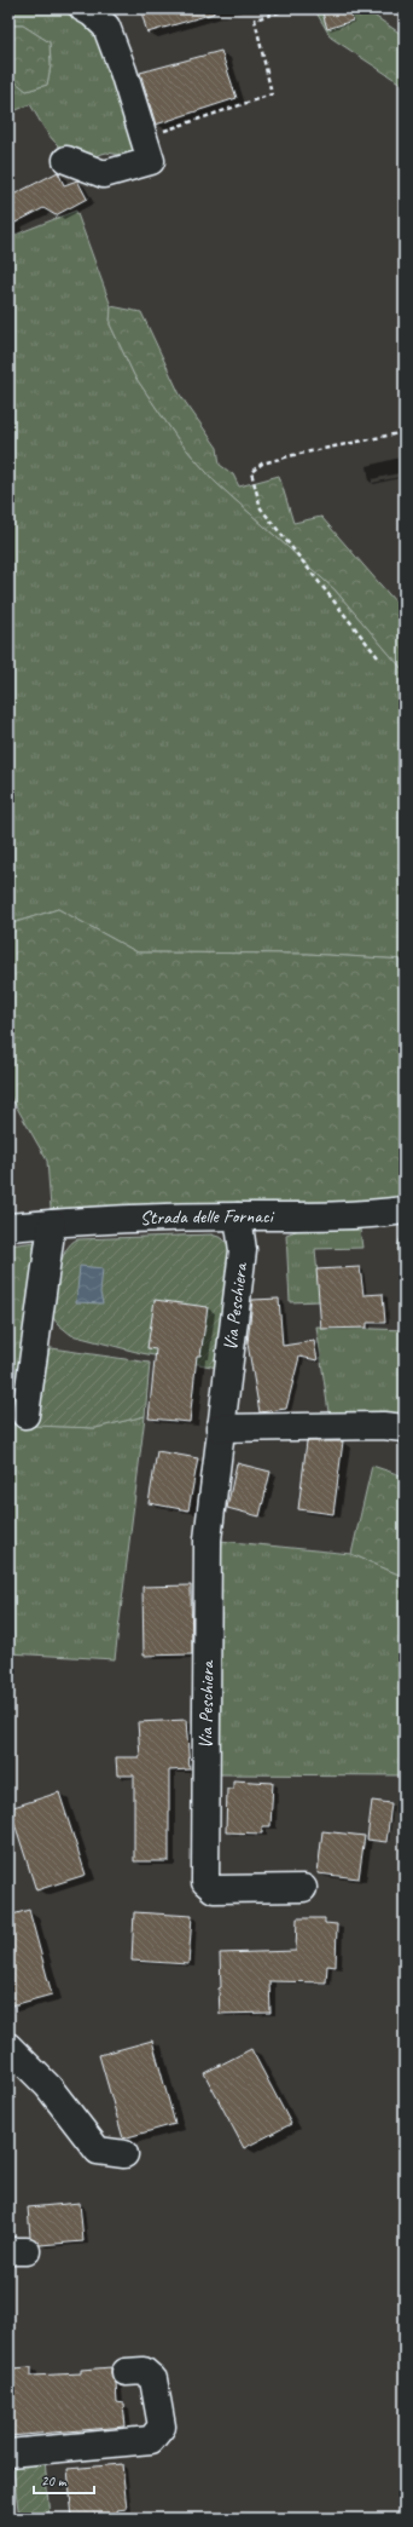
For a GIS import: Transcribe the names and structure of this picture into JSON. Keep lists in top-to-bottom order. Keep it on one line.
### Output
{"streets":{"street":["Strada delle Fornaci","Via Peschiera"]},"crossings":[["Strada delle Fornaci","Via Peschiera"]],"scale_bar":"20 m"}
